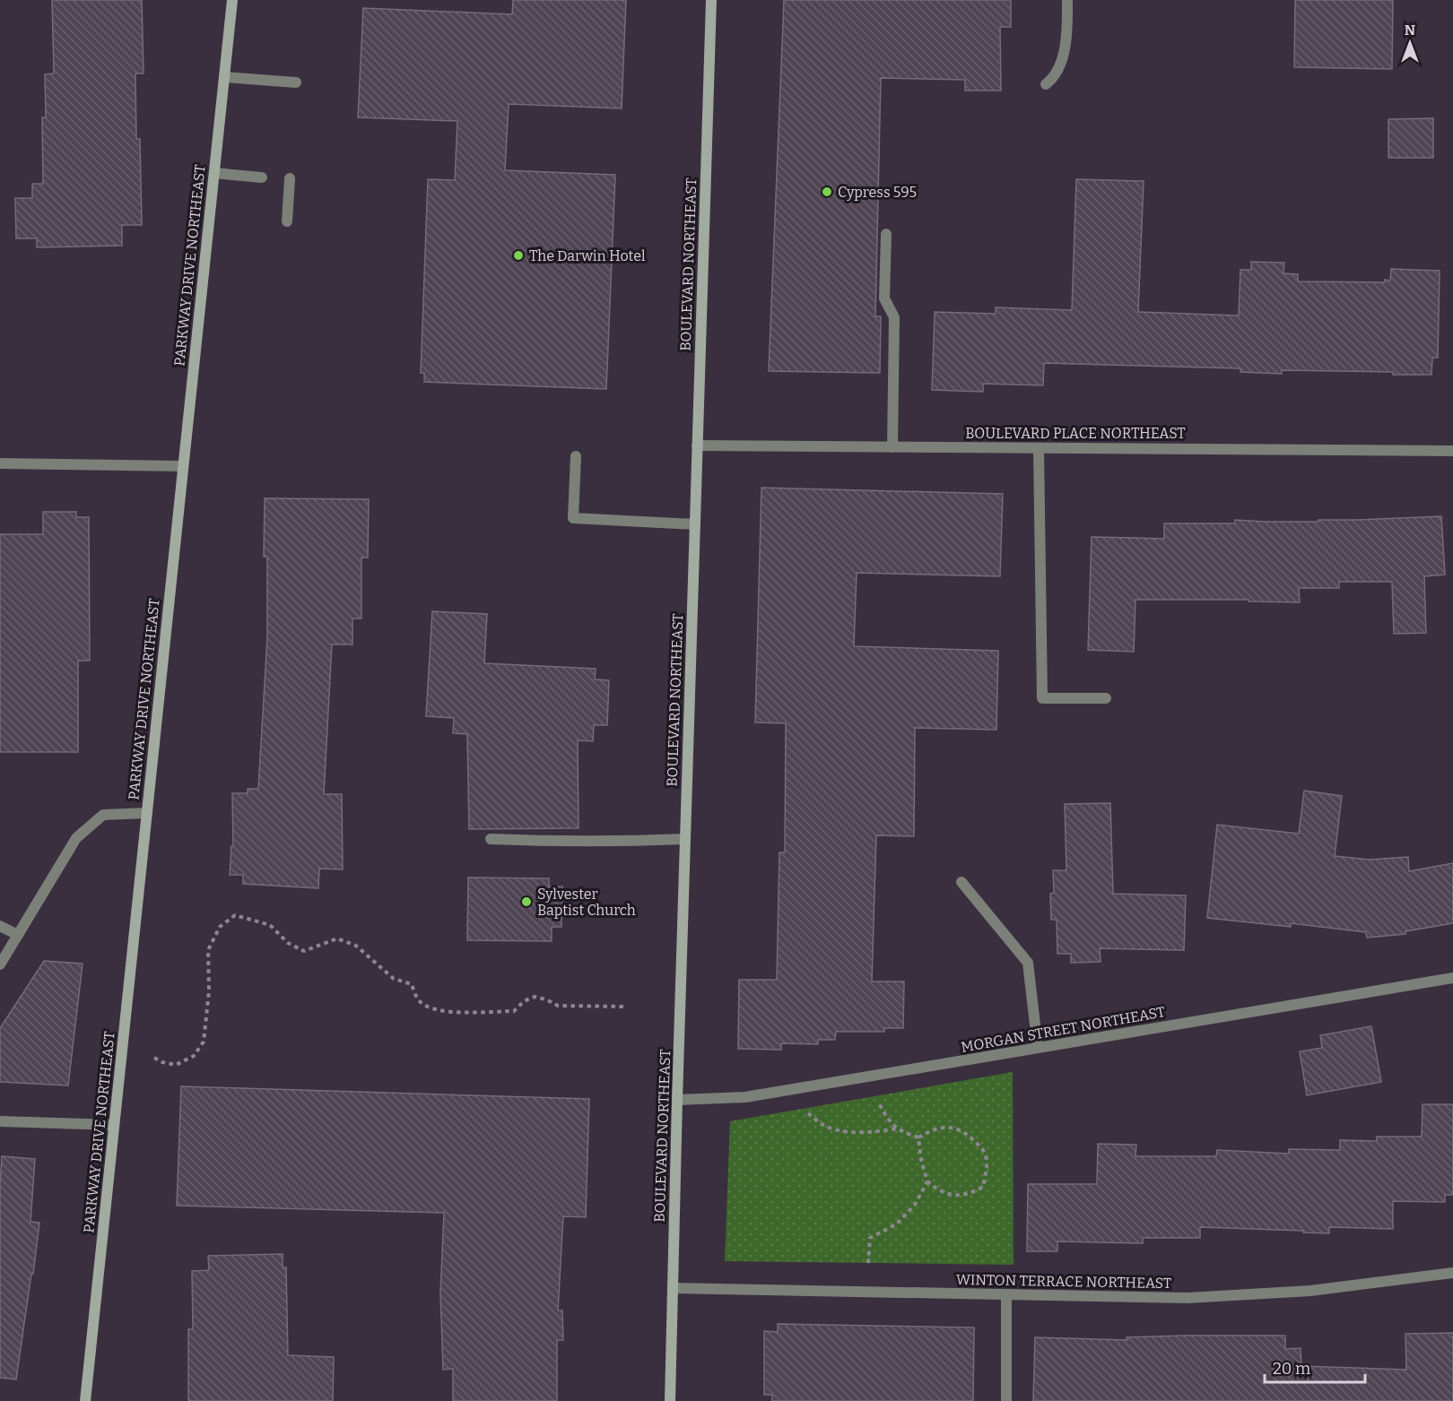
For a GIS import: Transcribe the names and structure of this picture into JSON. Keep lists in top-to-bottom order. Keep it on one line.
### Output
{"streets":{"street":["BOULEVARD NORTHEAST","PARKWAY DRIVE NORTHEAST","BOULEVARD PLACE NORTHEAST","MORGAN STREET NORTHEAST","WINTON TERRACE NORTHEAST"]},"crossings":[["BOULEVARD NORTHEAST","BOULEVARD PLACE NORTHEAST"],["BOULEVARD NORTHEAST","MORGAN STREET NORTHEAST"],["BOULEVARD NORTHEAST","WINTON TERRACE NORTHEAST"]],"places":["Cypress 595","The Darwin Hotel","Sylvester Baptist Church"],"scale_bar":"20 m","north":"top"}
